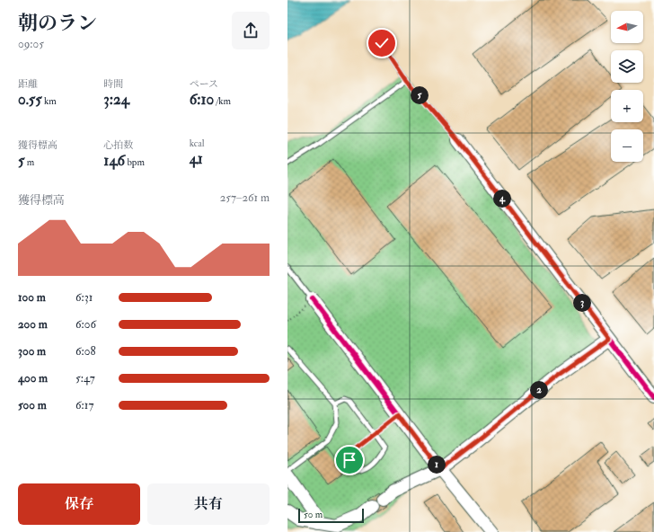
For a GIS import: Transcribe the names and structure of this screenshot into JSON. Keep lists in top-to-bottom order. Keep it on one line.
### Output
{"scale_bar":"50 m","north":"left","page":{"heading":["朝のラン","09:05"],"map_buttons":["+","−"],"stats":[["距離","0.55 km"],["時間","3:24"],["ペース","6:10 /km"],["獲得標高","5 m"],["心拍数","146 bpm"],["kcal","41"]],"pins":["5","4","3","2","1"],"chart":["獲得標高","257–261 m"],"list":[{"name":"100 m","note":"6:31"},{"name":"200 m","note":"6:06"},{"name":"300 m","note":"6:08"},{"name":"400 m","note":"5:47"},{"name":"500 m","note":"6:17"}],"buttons":["保存","共有"],"scale":"50 m"}}
